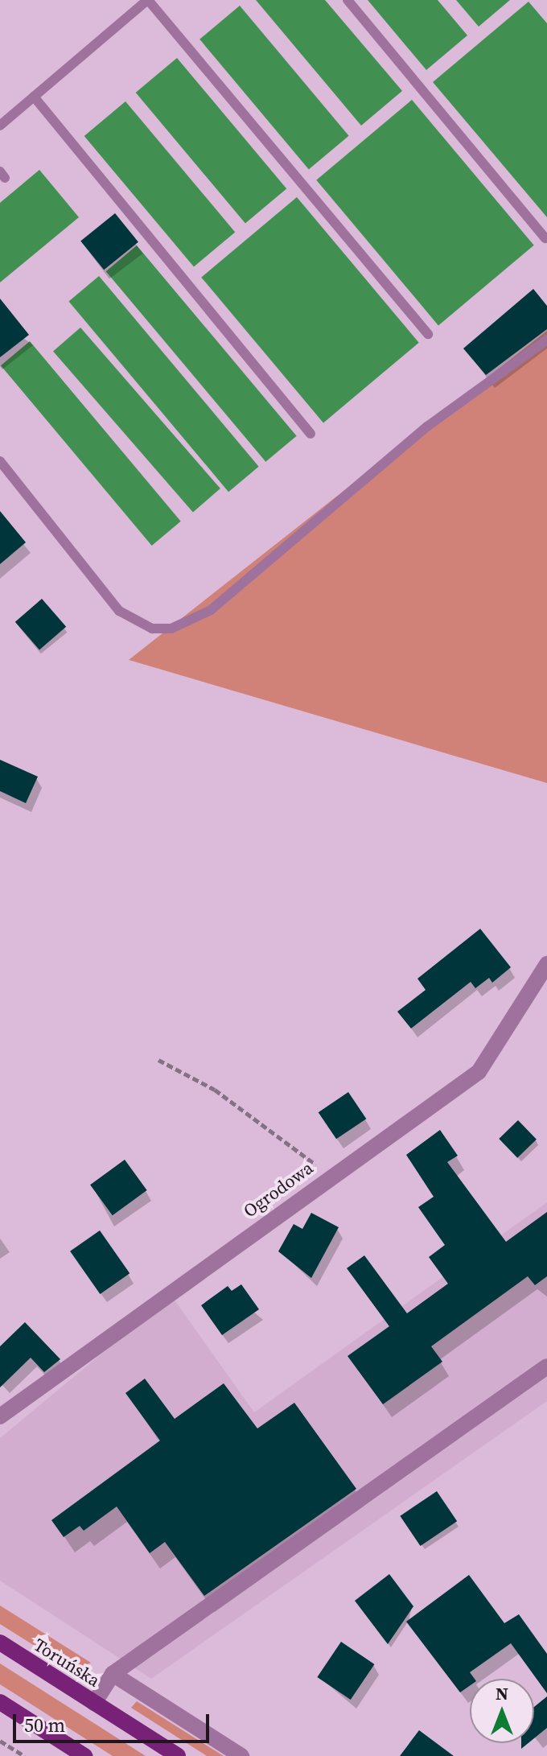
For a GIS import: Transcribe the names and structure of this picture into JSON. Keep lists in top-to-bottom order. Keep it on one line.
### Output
{"streets":{"main road":["Toruńska"],"street":["Ogrodowa"]},"scale_bar":"50 m","north":"top"}
